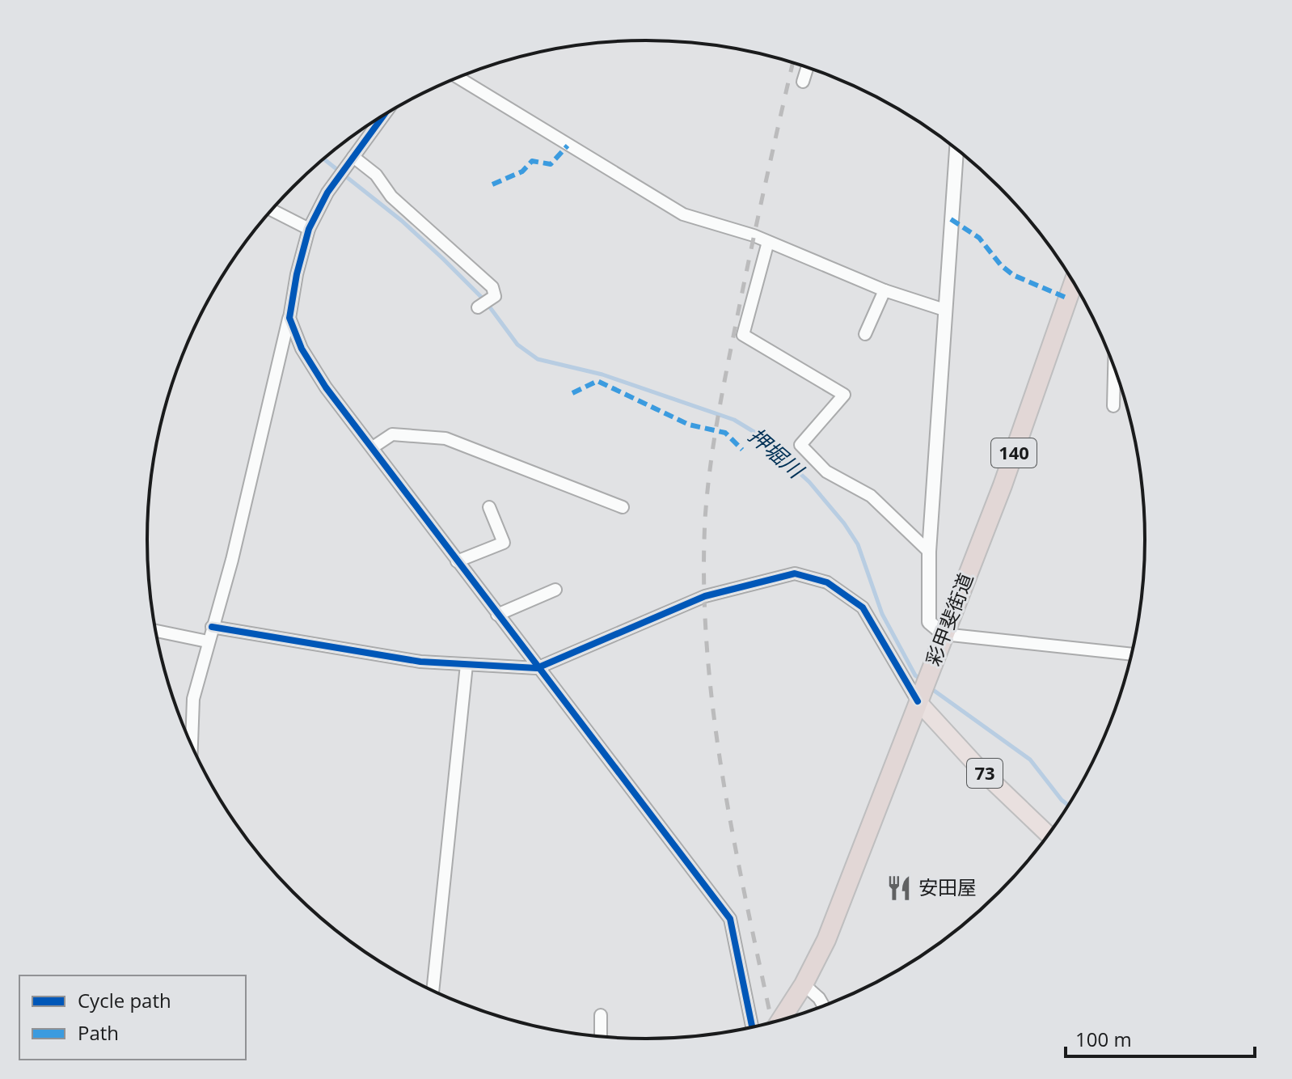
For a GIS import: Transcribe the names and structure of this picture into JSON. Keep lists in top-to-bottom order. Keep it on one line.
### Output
{"streets":{"highway":["140","彩甲斐街道"],"main road":["73"]},"crossings":[["彩甲斐街道","73"]],"water":["押堀川"],"places":{"restaurant":["安田屋"]},"legend":["Cycle path","Path"],"scale_bar":"100 m"}
